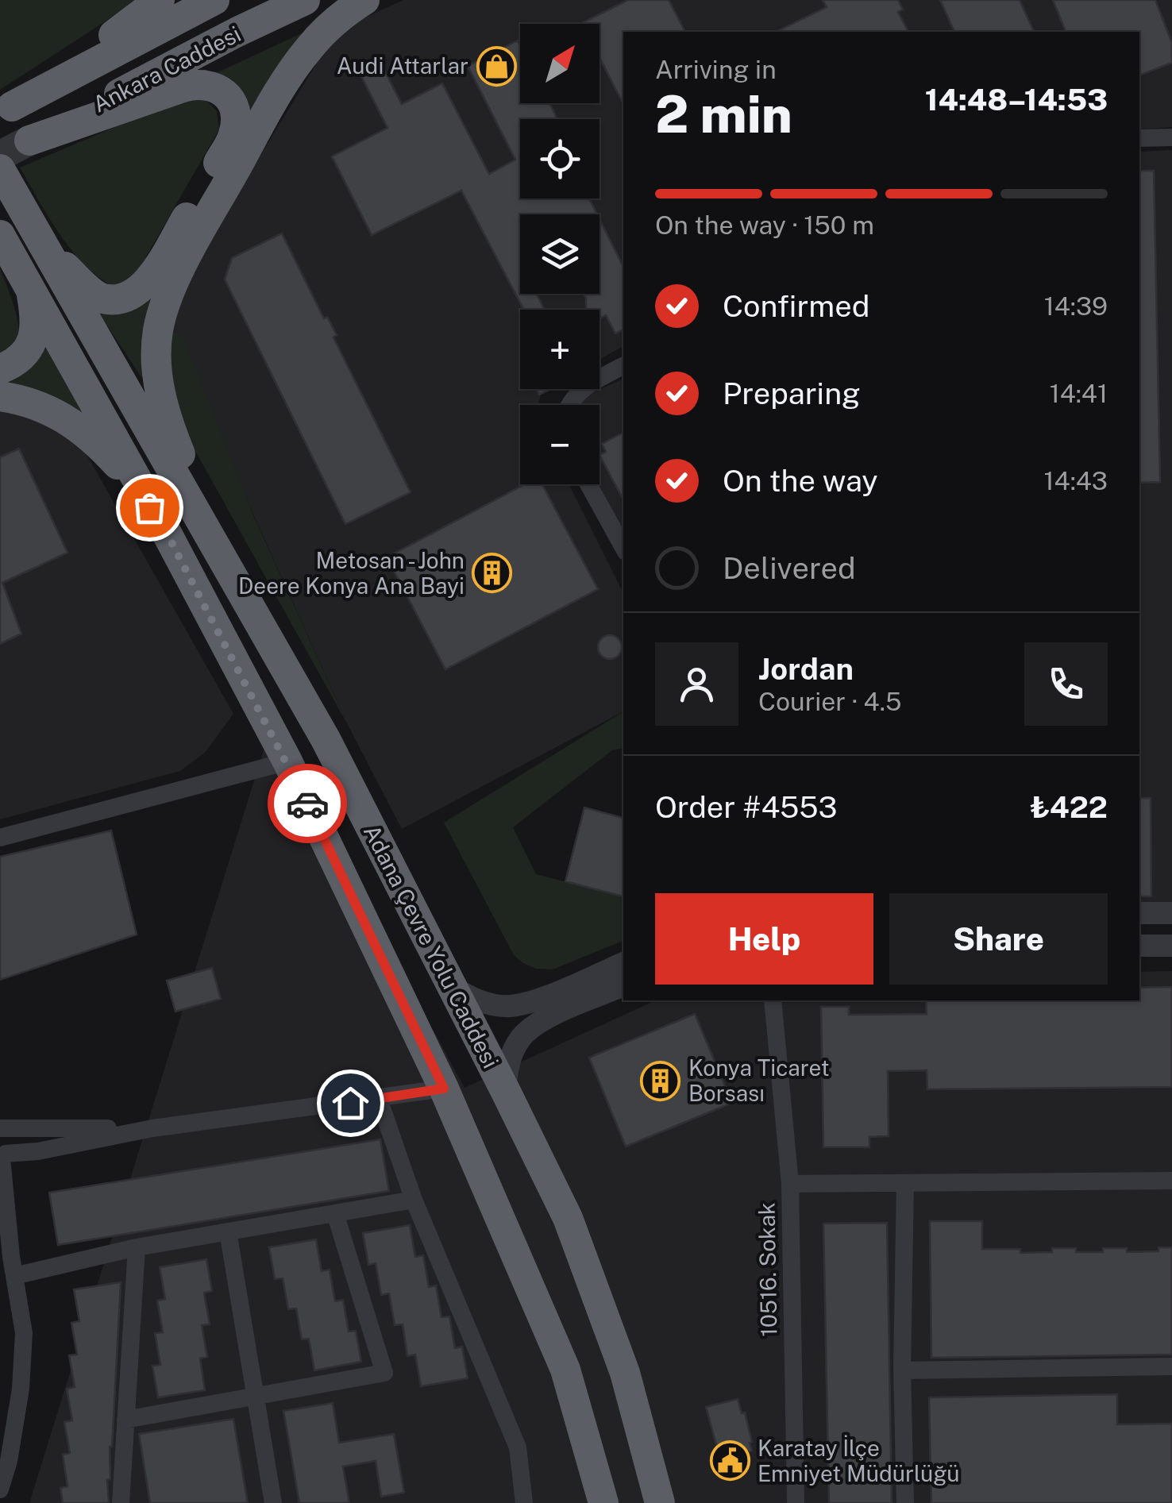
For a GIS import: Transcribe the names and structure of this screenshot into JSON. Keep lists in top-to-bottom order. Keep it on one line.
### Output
{"streets":{"highway":["Ankara Caddesi","Adana Çevre Yolu Caddesi"],"street":["10516. Sokak"]},"crossings":[["Ankara Caddesi","Adana Çevre Yolu Caddesi"]],"places":{"shop":["Audi Attarlar"],"building":["Metosan - John Deere Konya Ana Bayi","Konya Ticaret Borsası"],"public building":["Karatay İlçe Emniyet Müdürlüğü"]},"north":"top right","page":{"map_buttons":["+","−"],"heading":["2 min","Arriving in","14:48–14:53"],"panel":["Jordan","Courier · 4.5","Order #4553","₺422"],"bar":"On the way · 150 m","list":[["Confirmed","14:39"],["Preparing","14:41"],["On the way","14:43"],"Delivered"],"buttons":["Help","Share"]}}
